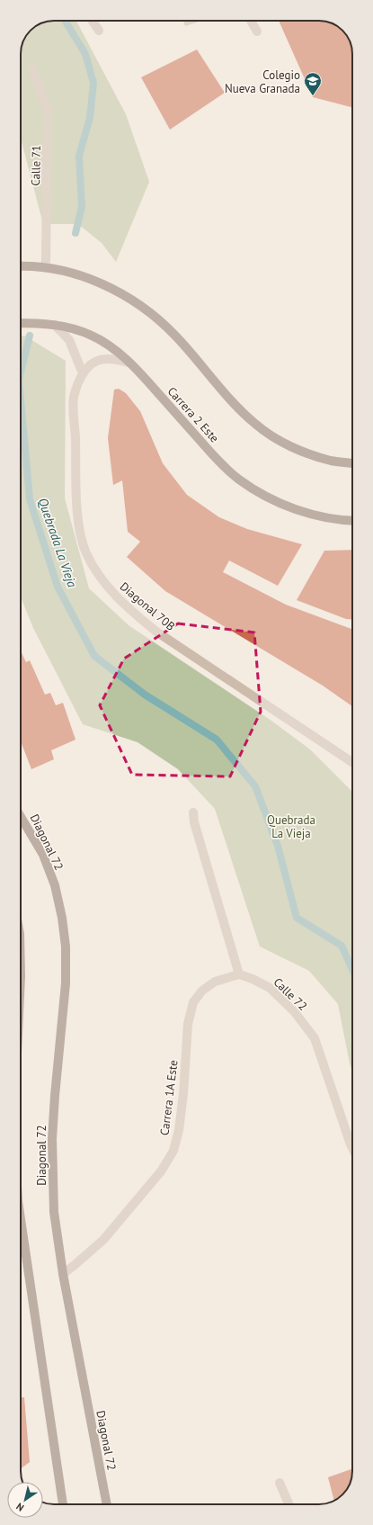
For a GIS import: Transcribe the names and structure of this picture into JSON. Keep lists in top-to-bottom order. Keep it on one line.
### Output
{"streets":{"main road":["Carrera 2 Este","Diagonal 72"],"street":["Calle 71","Diagonal 70B","Calle 72","Carrera 1A Este"]},"crossings":[["Carrera 2 Este","Diagonal 70B"],["Diagonal 72","Carrera 1A Este"],["Calle 72","Carrera 1A Este"]],"water":["Quebrada La Vieja"],"parks":["Quebrada La Vieja"],"places":{"school or university":["Colegio Nueva Granada"]},"north":"bottom left"}
